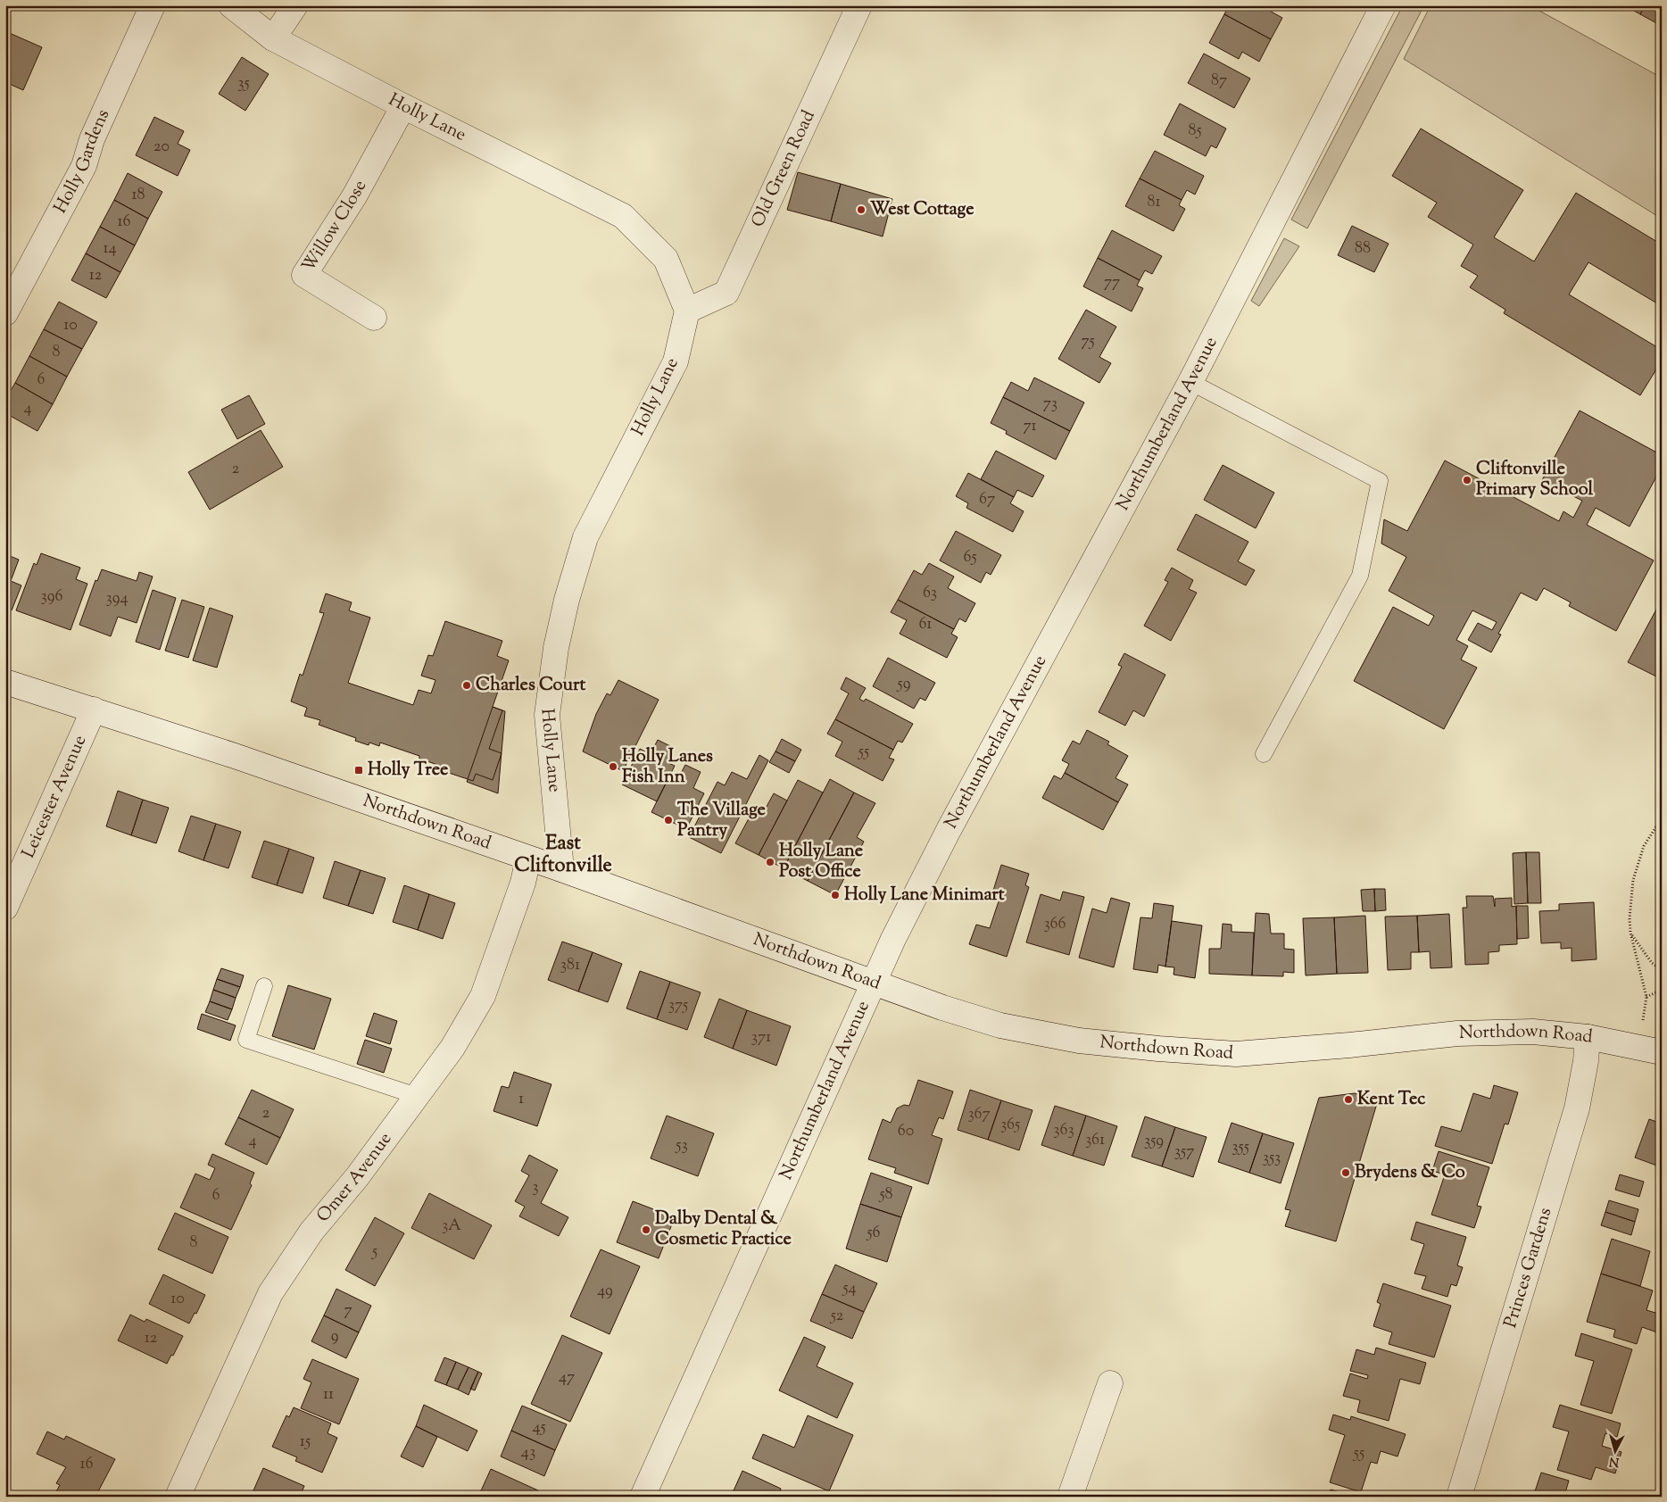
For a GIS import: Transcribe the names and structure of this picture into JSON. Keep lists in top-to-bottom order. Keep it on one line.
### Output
{"streets":{"street":["Holly Lane","Holly Gardens","Old Green Road","Willow Close","Northumberland Avenue","Leicester Avenue","Northdown Road","Omer Avenue","Princes Gardens"]},"crossings":[["Holly Lane","Old Green Road"],["Holly Lane","Willow Close"],["Holly Lane","Northdown Road"],["Northumberland Avenue","Northdown Road"],["Leicester Avenue","Northdown Road"],["Northdown Road","Omer Avenue"],["Northdown Road","Princes Gardens"]],"districts":["East Cliftonville"],"places":{"other":["West Cottage","Cliftonville Primary School","Charles Court","Holly Lanes Fish Inn","The Village Pantry","Holly Lane Post Office","Holly Lane Minimart","Kent Tec","Brydens & Co","Dalby Dental & Cosmetic Practice"],"transit":["Holly Tree"]},"house_numbers":["87","35","85","20","18","81","16","14","88","12","77","10","75","8","6","73","4","71","2","67","65","63","396","394","61","59","55","366","381","375","371","1","2","367","365","363","60","361","4","359","53","355","357","353","3","58","6","3A","56","8","5","54","49","10","7","52","9","12","47","11","45","15","43","55","16"],"north":"bottom"}
